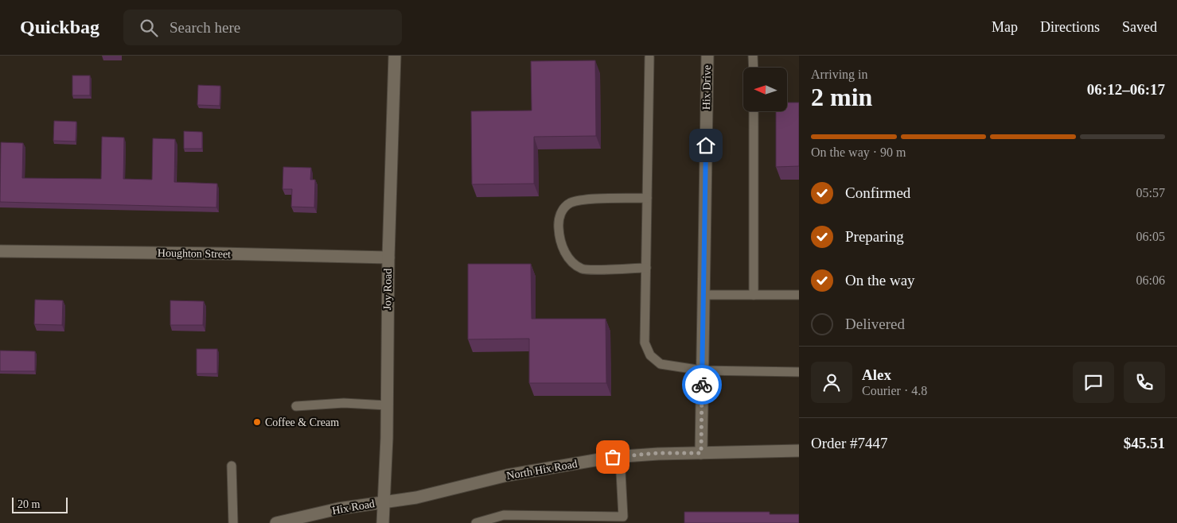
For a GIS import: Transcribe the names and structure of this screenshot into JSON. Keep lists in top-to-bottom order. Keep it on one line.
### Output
{"streets":{"street":["Hix Drive","Houghton Street","Joy Road","North Hix Road","Hix Road"]},"crossings":[["Hix Drive","North Hix Road"],["Houghton Street","Joy Road"],["Joy Road","North Hix Road"],["Joy Road","Hix Road"],["North Hix Road","Hix Road"]],"places":["Coffee & Cream"],"scale_bar":"20 m","north":"left","page":{"header":"Quickbag","search":"Search here","nav":["Map","Directions","Saved"],"heading":["2 min","Arriving in","06:12–06:17"],"panel":["Alex","Courier · 4.8","Order #7447","$45.51"],"bar":"On the way · 90 m","list":[["Confirmed","05:57"],["Preparing","06:05"],["On the way","06:06"],"Delivered"],"scale":"20 m"}}
